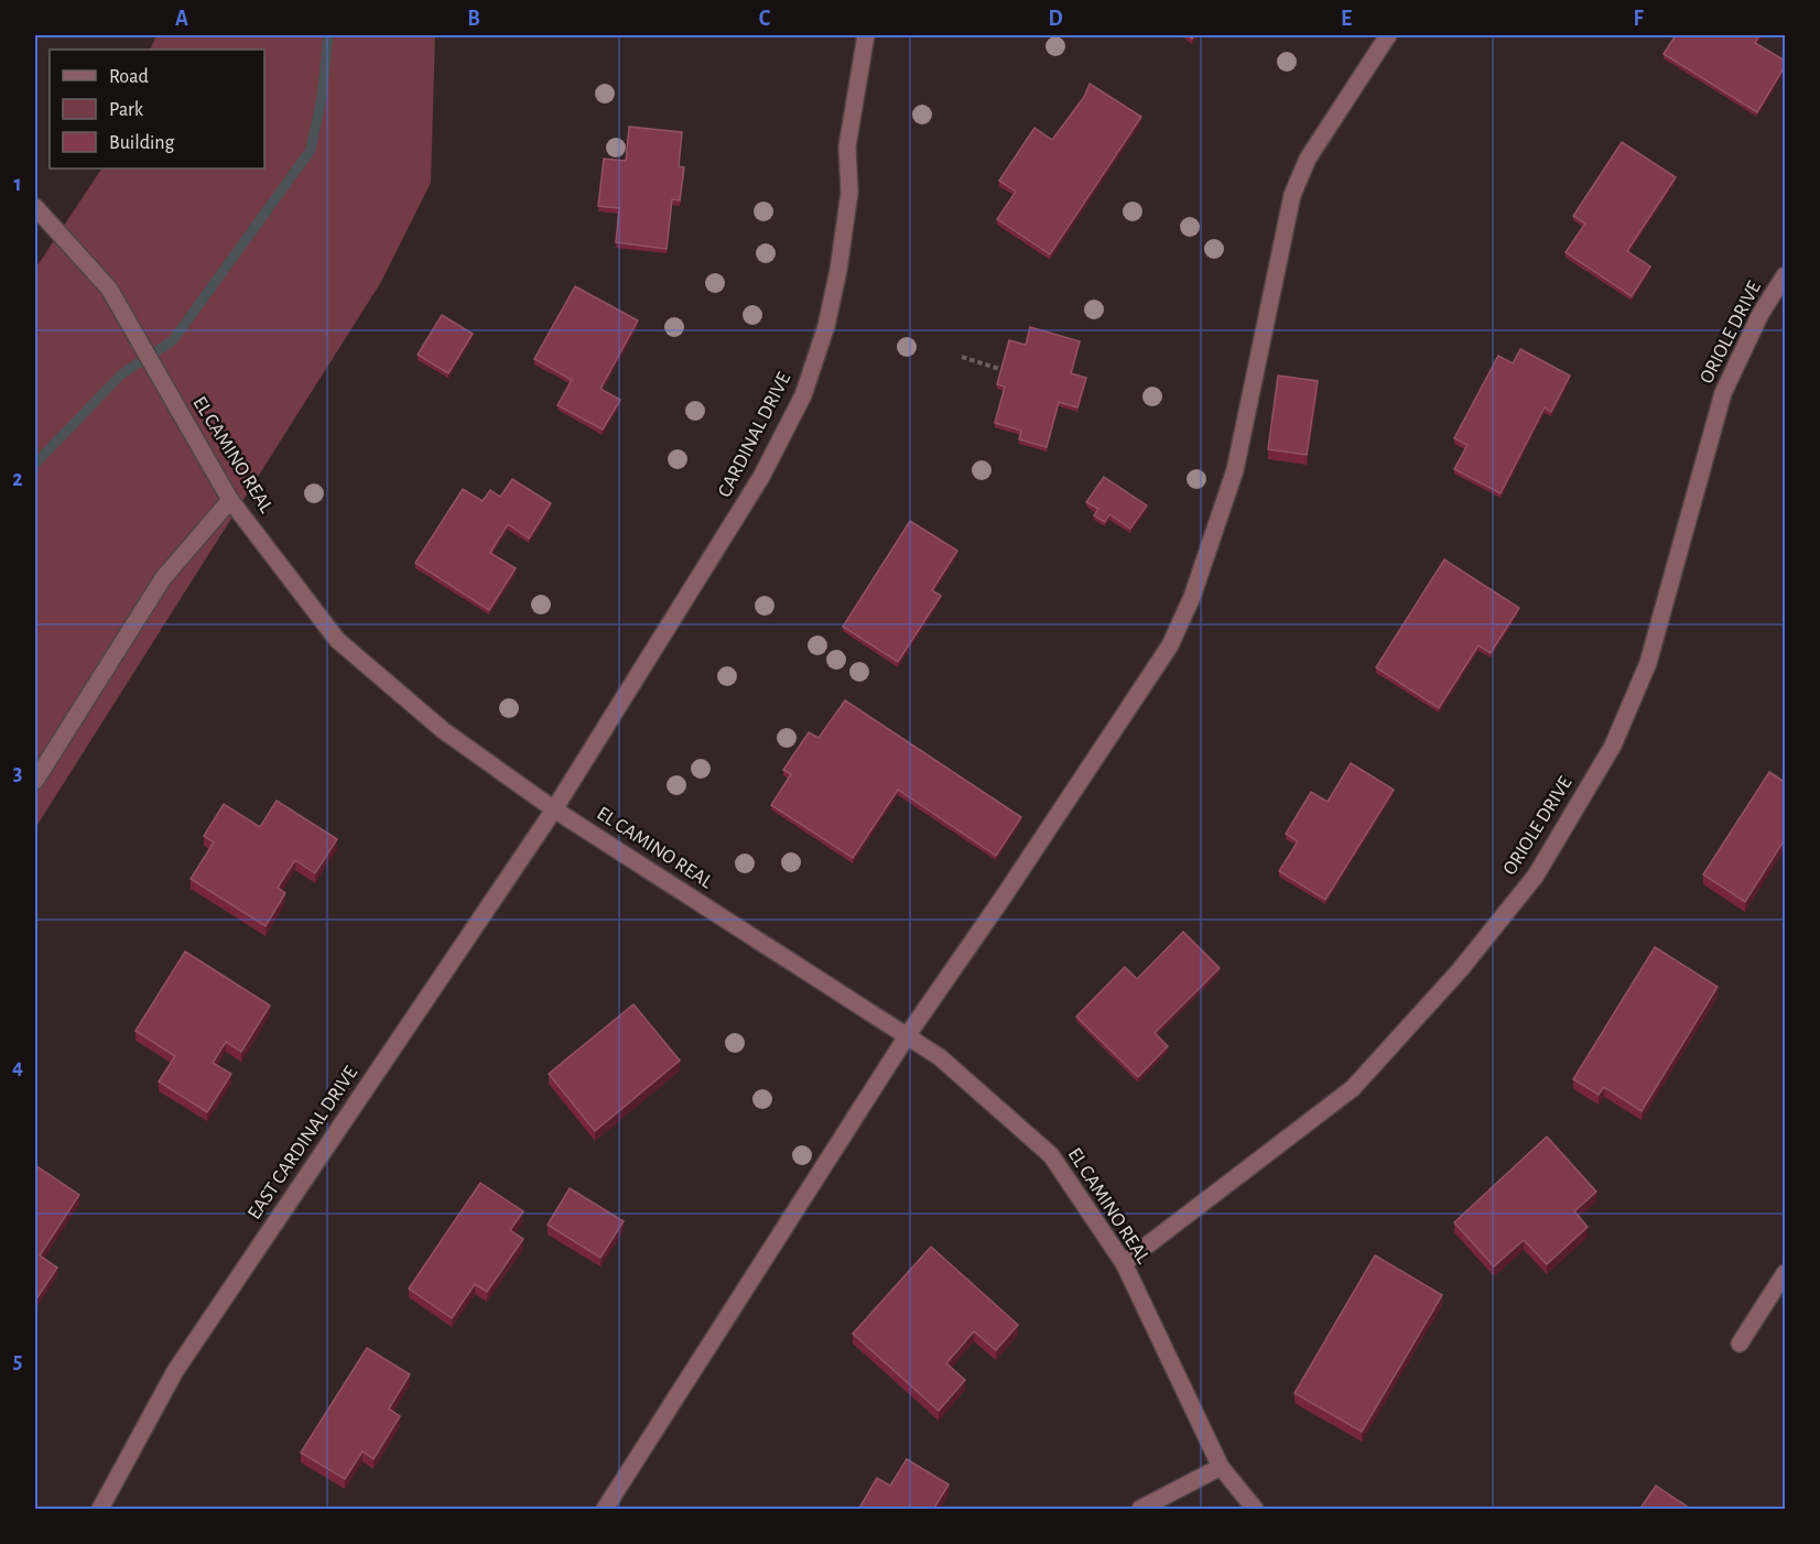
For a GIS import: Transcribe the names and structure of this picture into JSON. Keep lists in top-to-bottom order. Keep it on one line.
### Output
{"streets":{"street":["ORIOLE DRIVE","CARDINAL DRIVE","EL CAMINO REAL","EAST CARDINAL DRIVE"]},"crossings":[["ORIOLE DRIVE","EL CAMINO REAL"],["CARDINAL DRIVE","EL CAMINO REAL"],["CARDINAL DRIVE","EAST CARDINAL DRIVE"],["EL CAMINO REAL","EAST CARDINAL DRIVE"]],"legend":["Road","Park","Building"],"grid":{"columns":["A","B","C","D","E","F"],"rows":["1","2","3","4","5"]}}
